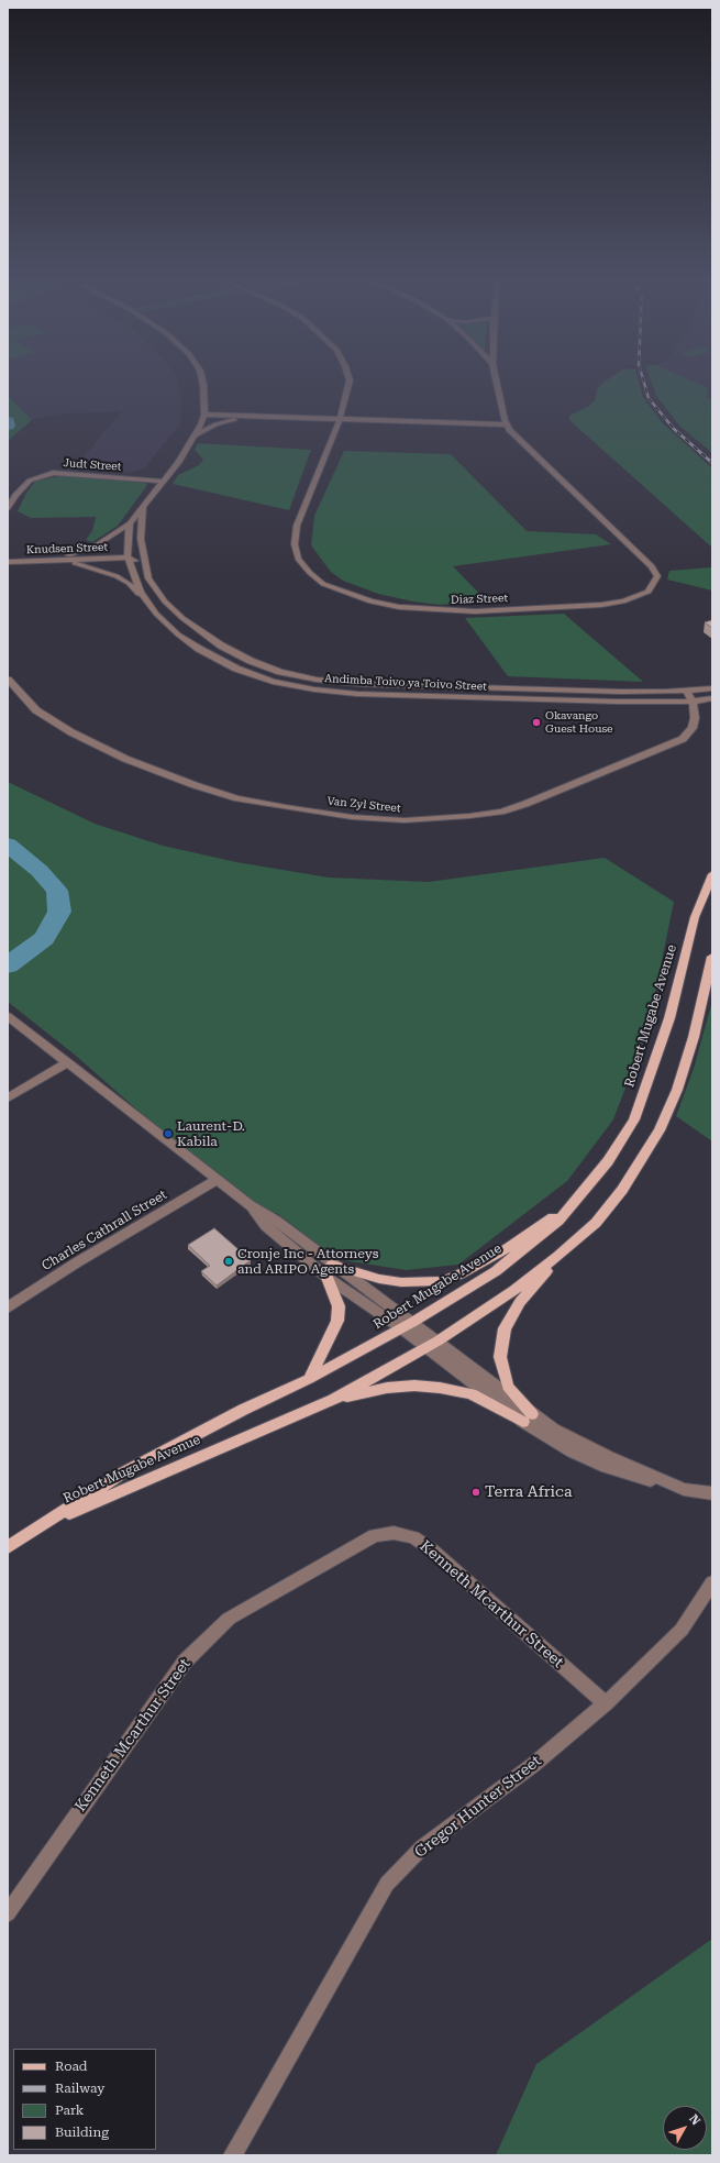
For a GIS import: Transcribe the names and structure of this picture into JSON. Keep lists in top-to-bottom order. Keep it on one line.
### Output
{"streets":{"main road":["Robert Mugabe Avenue"],"street":["Judt Street","Knudsen Street","Diaz Street","Andimba Toivo ya Toivo Street","Van Zyl Street","Charles Cathrall Street","Kenneth Mcarthur Street","Gregor Hunter Street"]},"crossings":[["Knudsen Street","Andimba Toivo ya Toivo Street"],["Andimba Toivo ya Toivo Street","Van Zyl Street"],["Kenneth Mcarthur Street","Gregor Hunter Street"]],"places":["Okavango Guest House","Laurent-D. Kabila","Cronje Inc - Attorneys and ARIPO Agents","Terra Africa"],"legend":["Road","Railway","Park","Building"],"north":"top right"}
